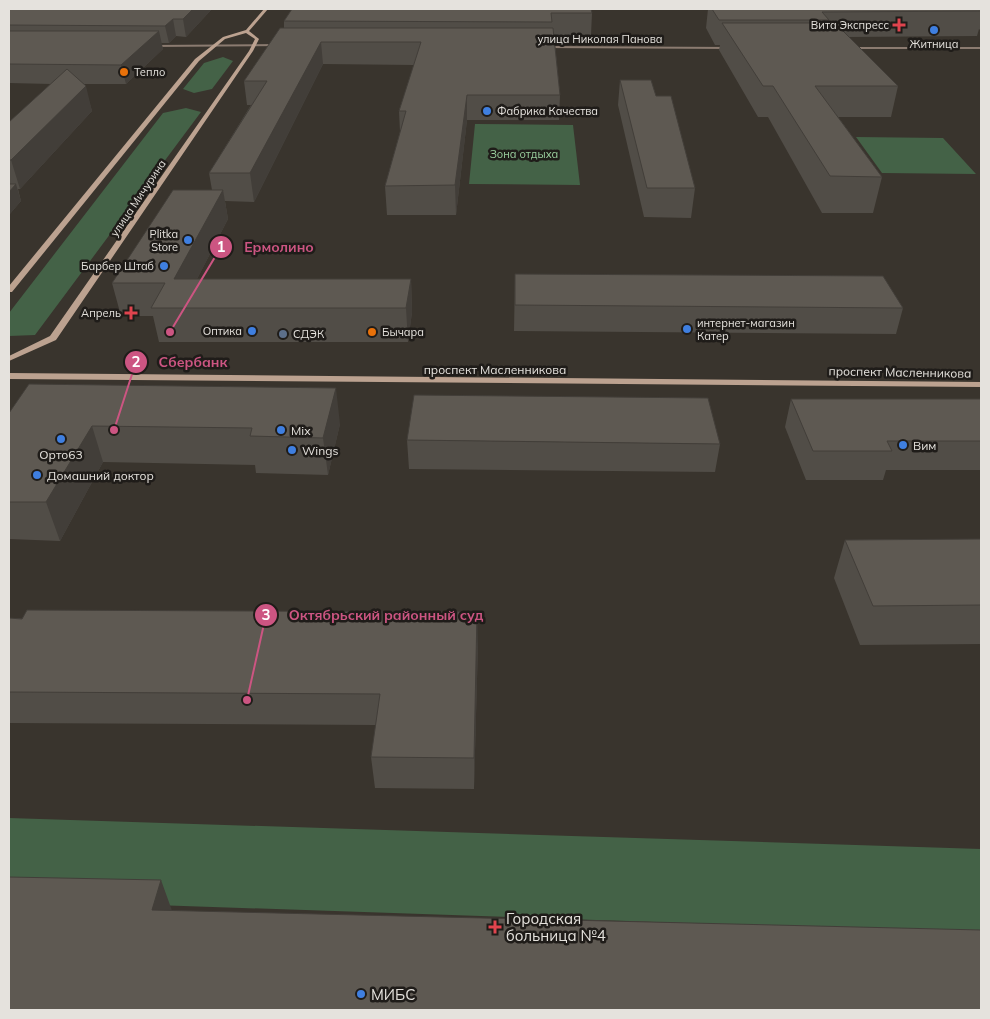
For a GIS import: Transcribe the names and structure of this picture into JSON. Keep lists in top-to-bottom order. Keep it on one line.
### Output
{"streets":{"main road":["улица Мичурина","проспект Масленникова"],"street":["улица Николая Панова"]},"parks":["Зона отдыха"],"places":{"health":["Вита Экспресс","Апрель","Городская больница №4"],"other":["Житница","Тепло","Фабрика Качества","Plitka Store","Барбер Штаб","интернет-магазин Катер","Оптика","Ермолино","Бычара","СДЭК","Сбербанк","Mix","Орто63","Вим","Wings","Домашний доктор","Октябрьский районный суд","МИБС"]}}
